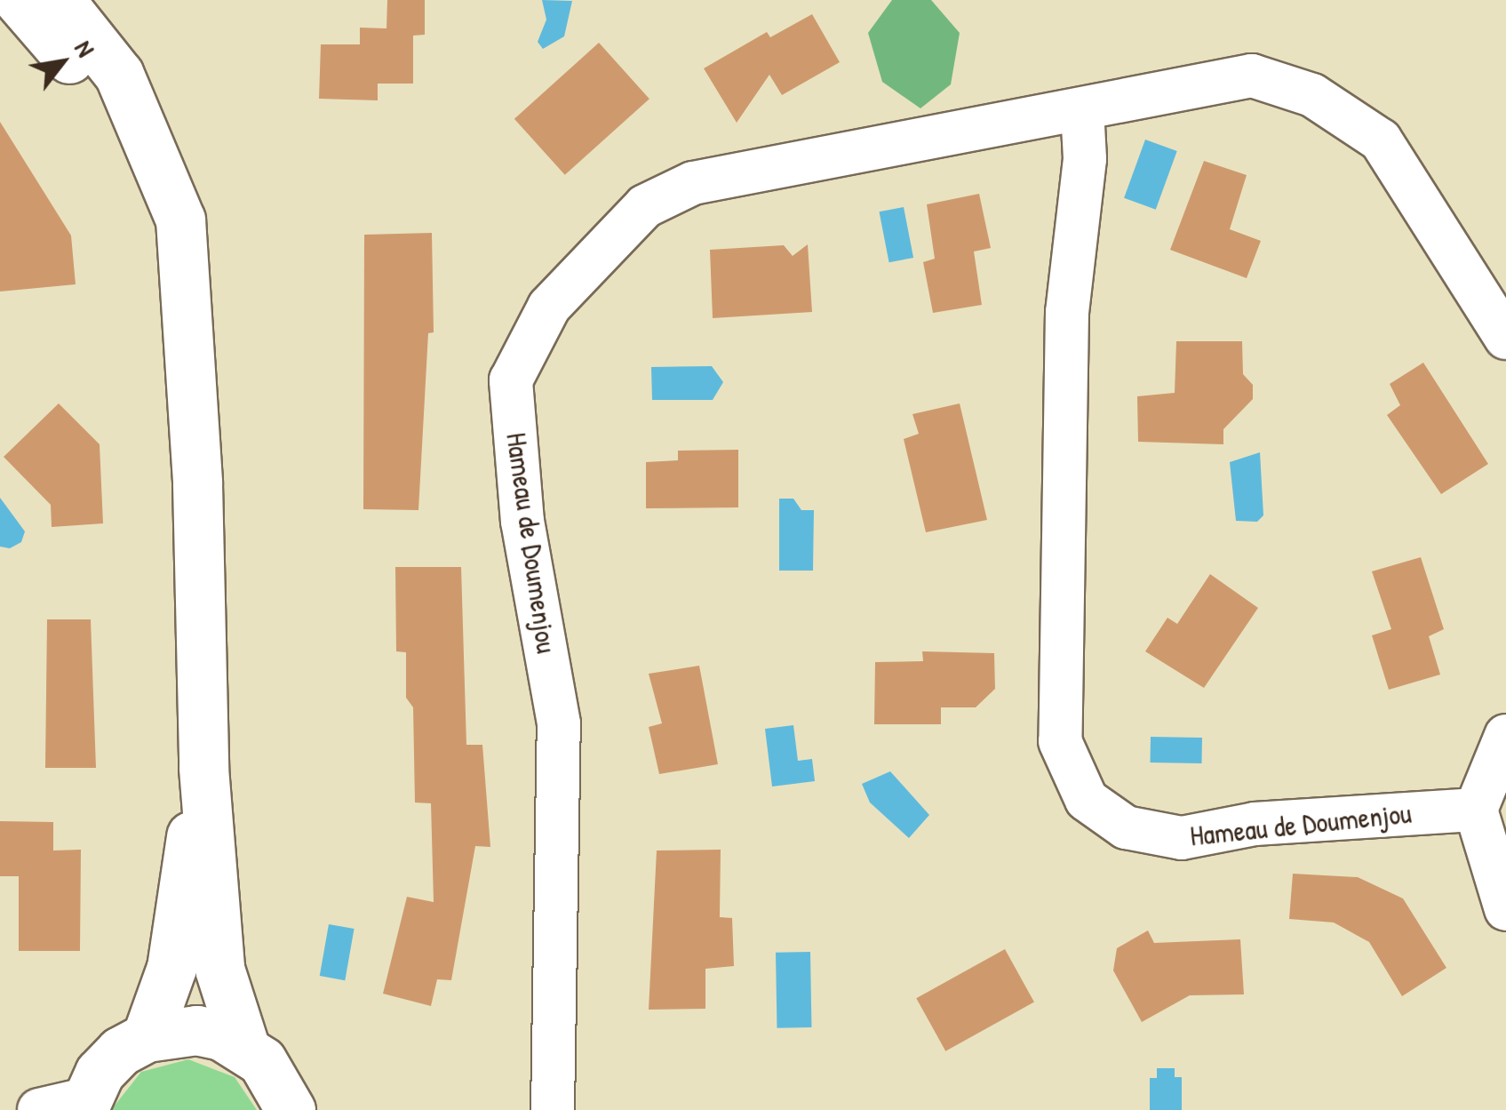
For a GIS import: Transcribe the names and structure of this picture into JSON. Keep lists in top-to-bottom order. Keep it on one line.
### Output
{"streets":{"street":["Hameau de Doumenjou"]},"north":"top right"}
